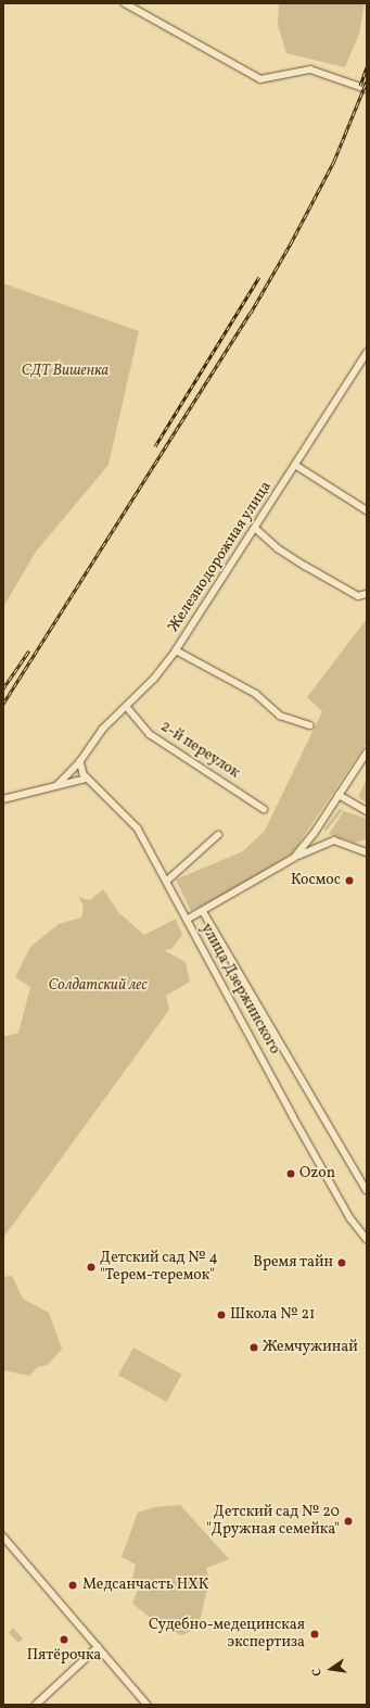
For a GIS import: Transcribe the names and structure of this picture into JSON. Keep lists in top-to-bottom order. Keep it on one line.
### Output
{"streets":{"street":["Железнодорожная улица","2-й переулок","улица Дзержинского"]},"crossings":[["Железнодорожная улица","2-й переулок"],["Железнодорожная улица","улица Дзержинского"]],"parks":["СДТ Вишенка","Солдатский лес"],"places":["Космос","Ozon","Время тайн","Детский сад № 4 \"Терем-теремок\"","Школа № 21","Жемчужинай","Детский сад № 20 \"Дружная семейка\"","Медсанчасть НХК","Судебно-медецинская экспертиза","Пятёрочка"],"north":"left"}
